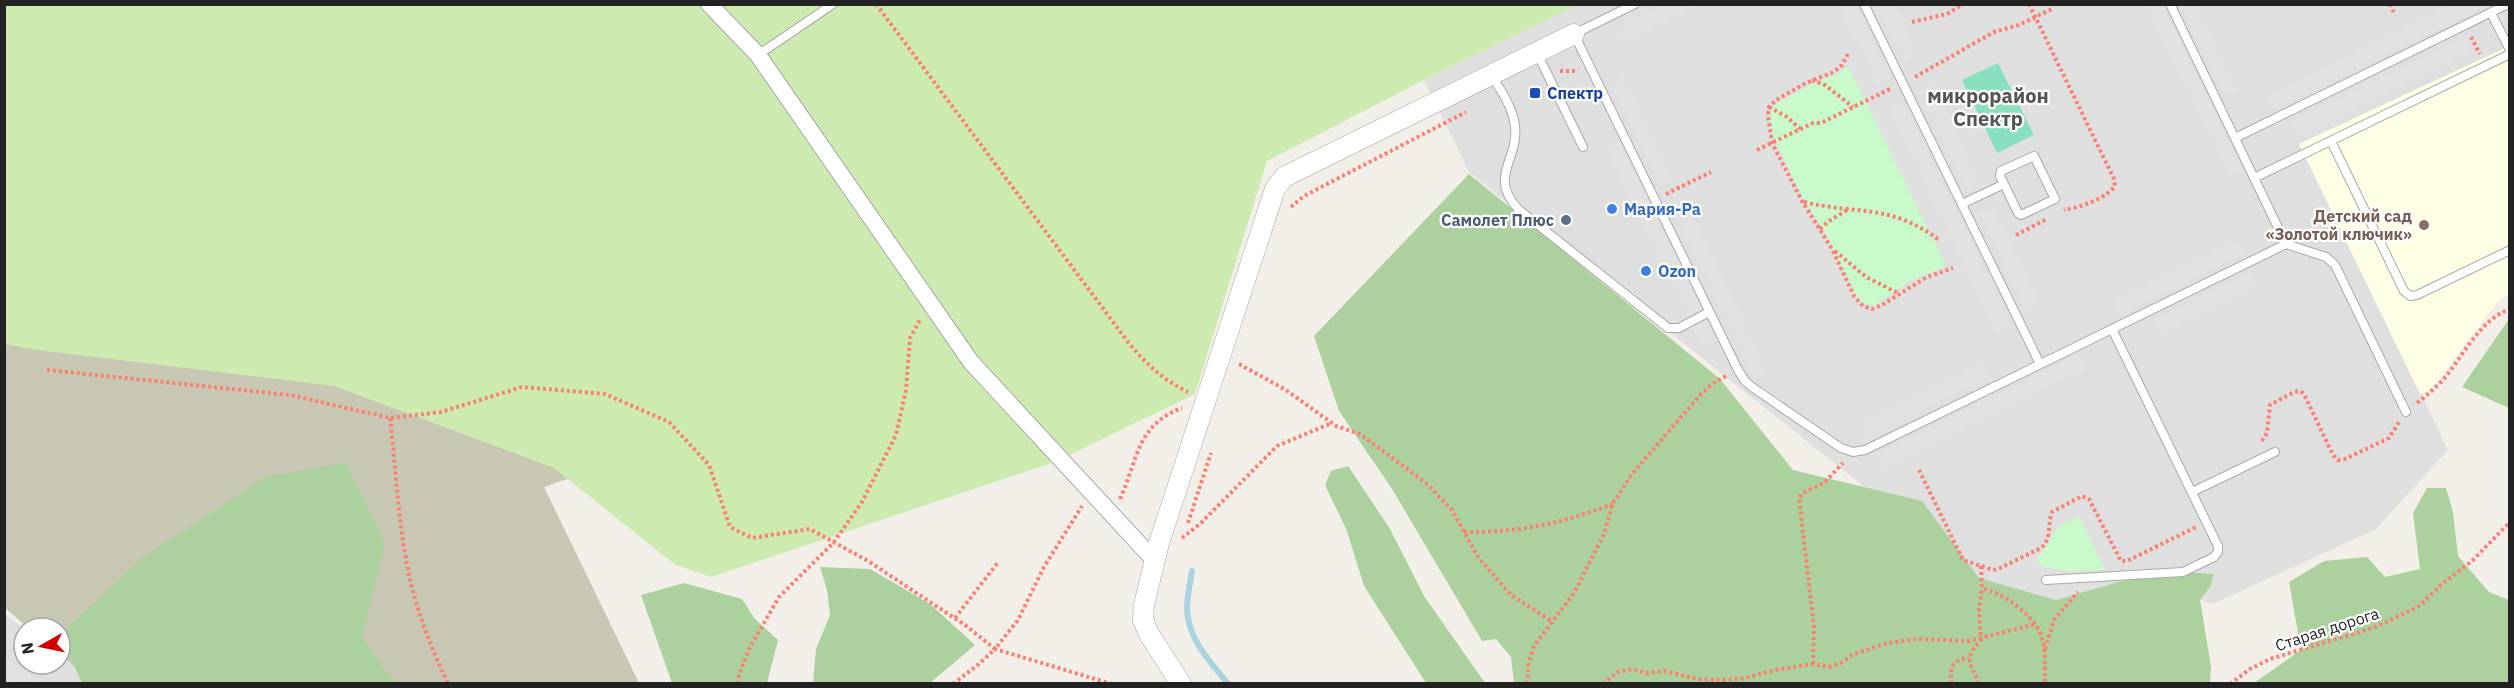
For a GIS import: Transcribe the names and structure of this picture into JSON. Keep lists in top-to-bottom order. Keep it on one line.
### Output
{"streets":{"path":["Старая дорога"]},"districts":["микрорайон Спектр"],"places":{"transit":["Спектр"],"other":["Мария-Ра","Самолет Плюс","Детский сад «Золотой ключик»","Ozon"]},"north":"left"}
